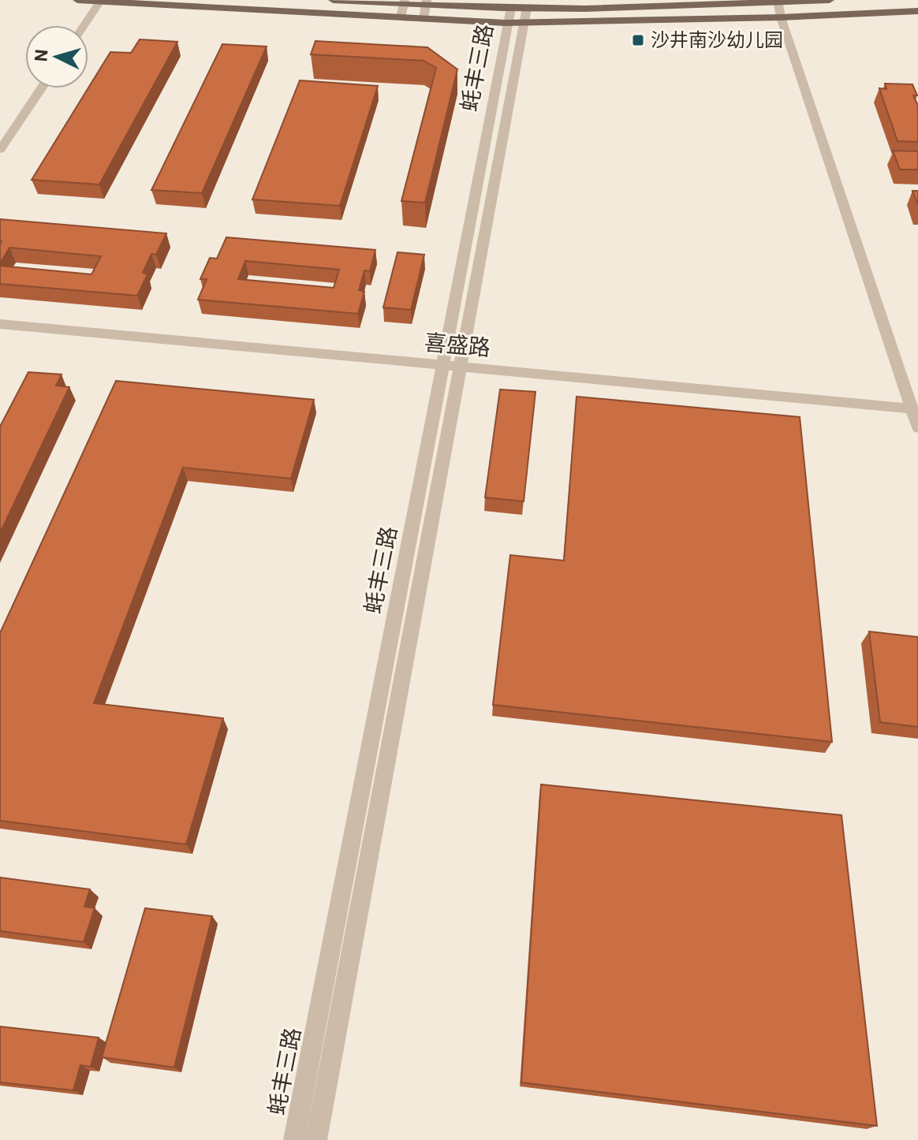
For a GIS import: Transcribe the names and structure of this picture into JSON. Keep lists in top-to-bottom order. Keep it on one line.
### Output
{"streets":{"street":["蚝丰三路","喜盛路"]},"crossings":[["蚝丰三路","喜盛路"]],"places":{"transit":["沙井南沙幼儿园"]},"north":"left"}
